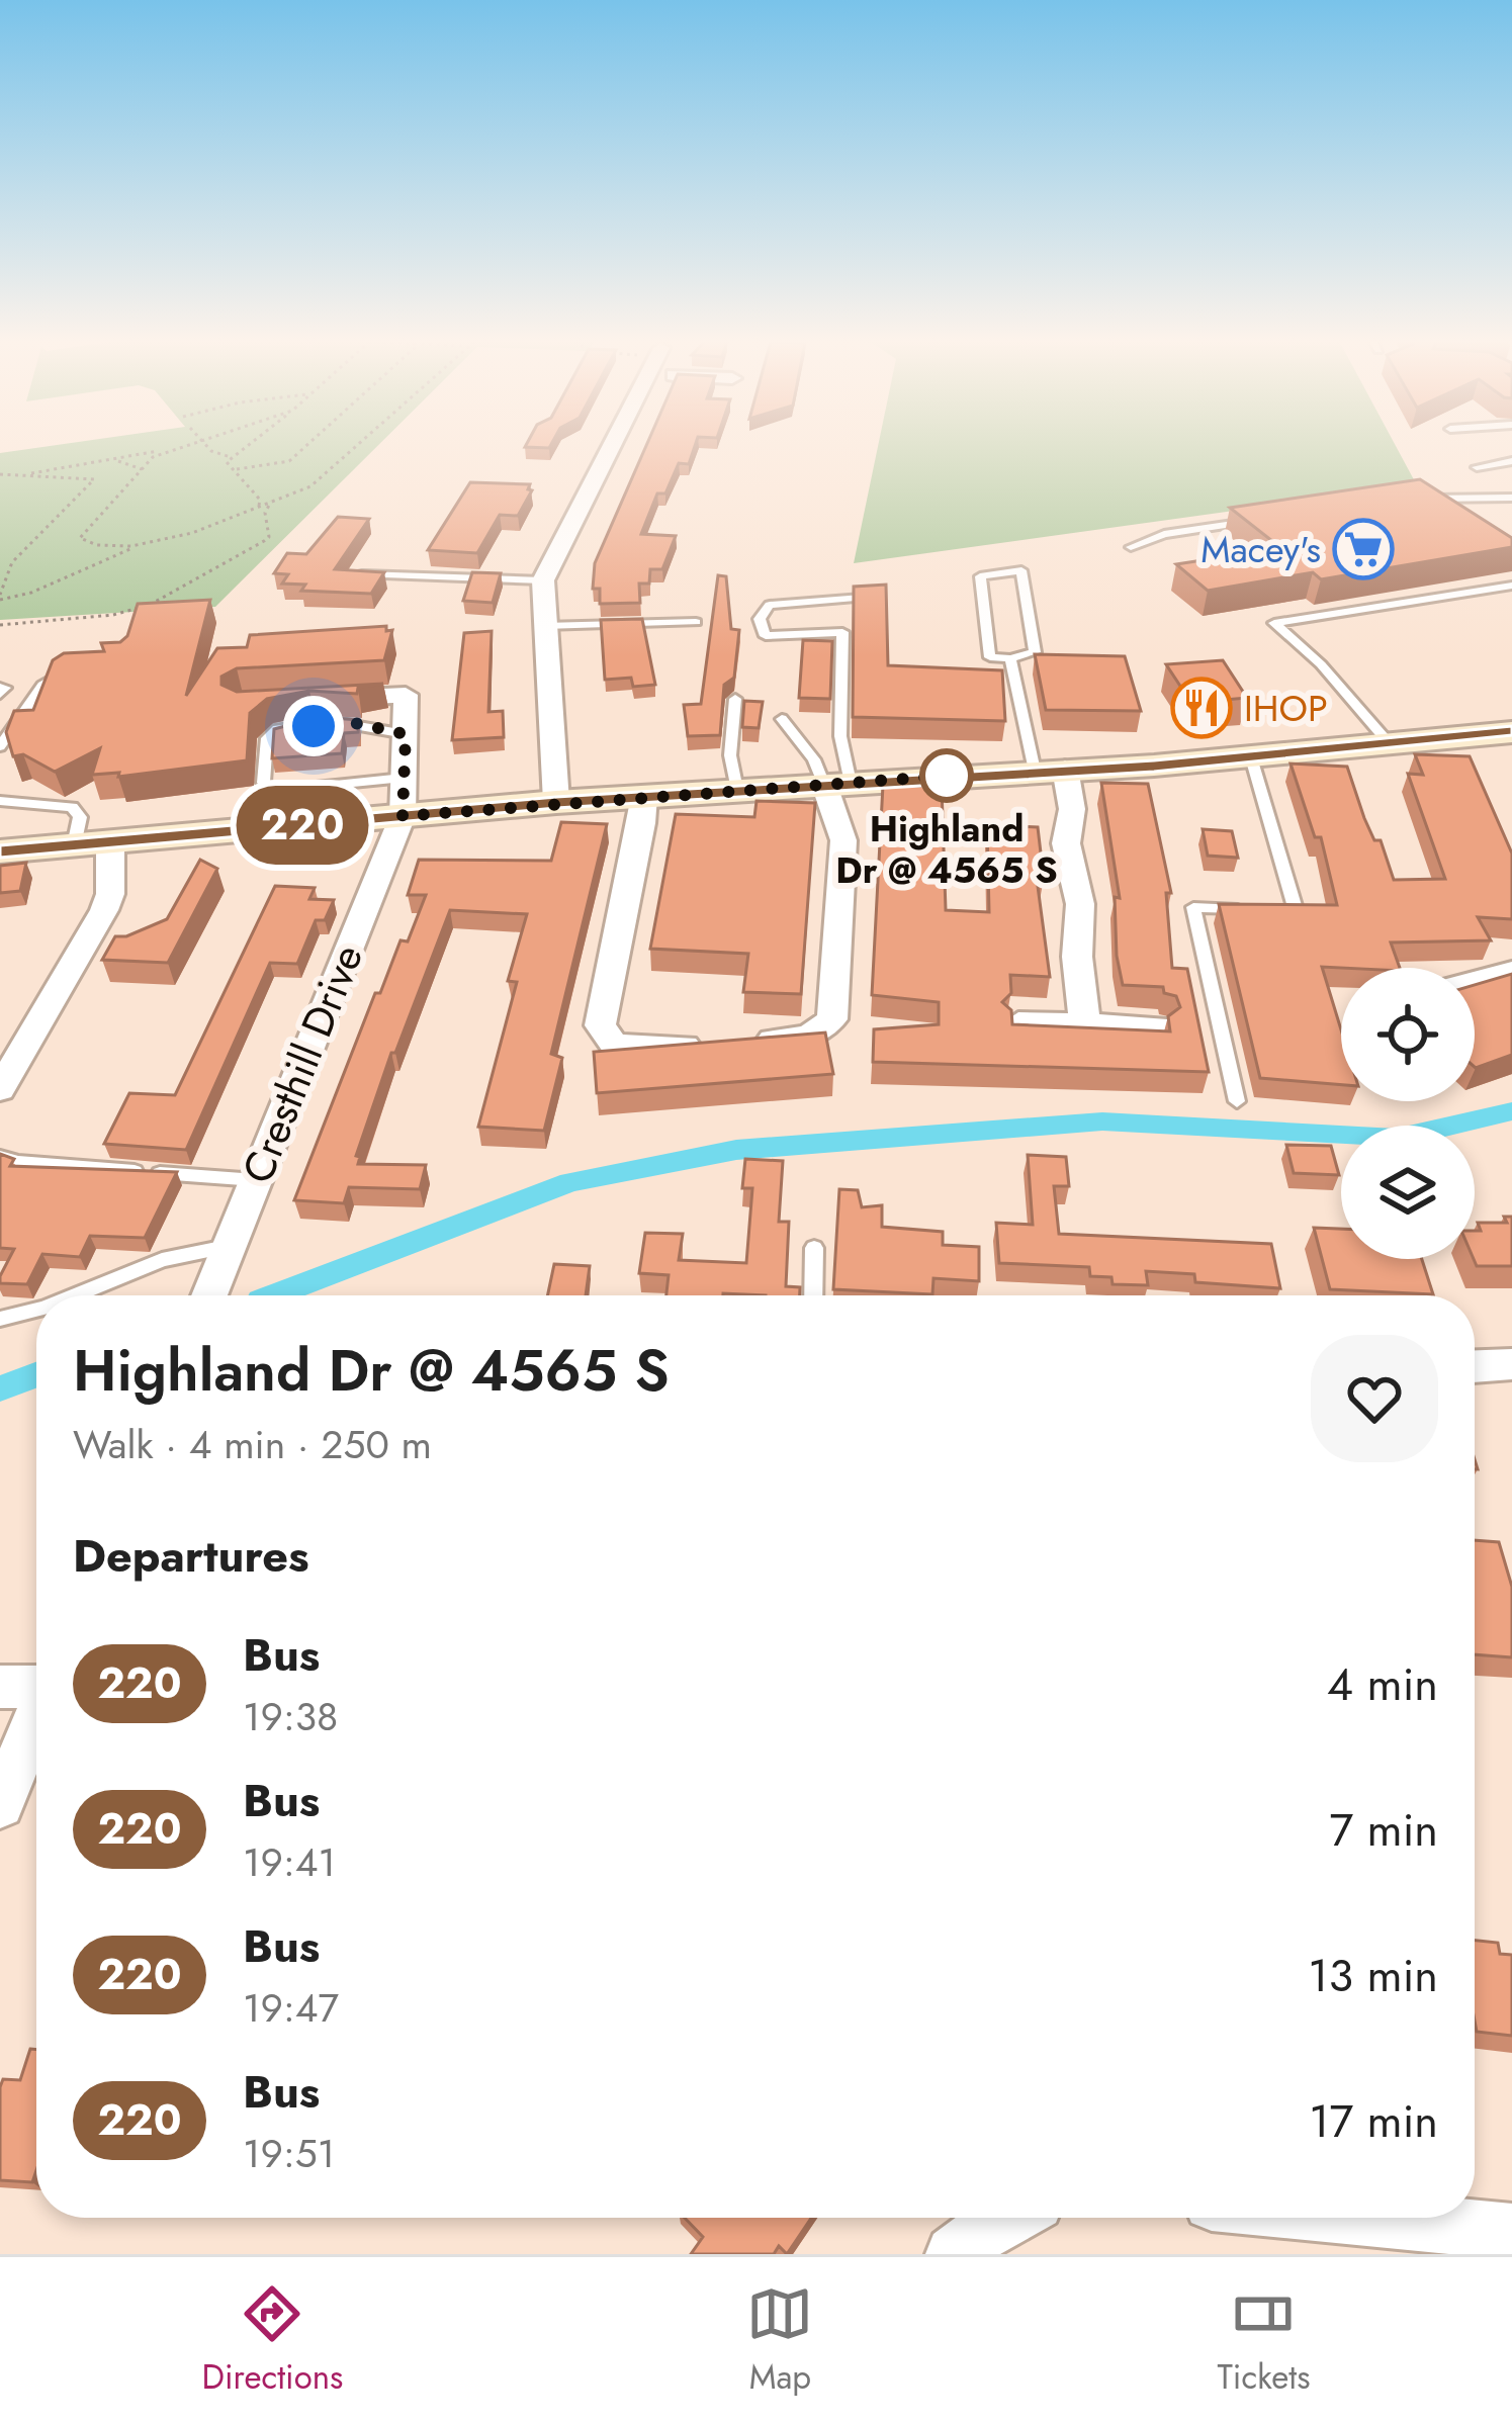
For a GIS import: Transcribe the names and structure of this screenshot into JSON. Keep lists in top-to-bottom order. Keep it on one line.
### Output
{"streets":{"street":["Cresthill Drive"]},"places":{"supermarket":["Macey's"],"restaurant":["IHOP"],"other":["Highland Dr @ 4565 S"]},"lines":["bus line 220"],"page":{"on_map":"220","heading":[["Highland Dr @ 4565 S","Walk · 4 min · 250 m"],"Departures"],"list":[{"mark":"220","name":"Bus","note":"19:38","value":"4 min"},{"mark":"220","name":"Bus","note":"19:41","value":"7 min"},{"mark":"220","name":"Bus","note":"19:47","value":"13 min"},{"mark":"220","name":"Bus","note":"19:51","value":"17 min"}],"tabs":["Directions","Map","Tickets"]}}
